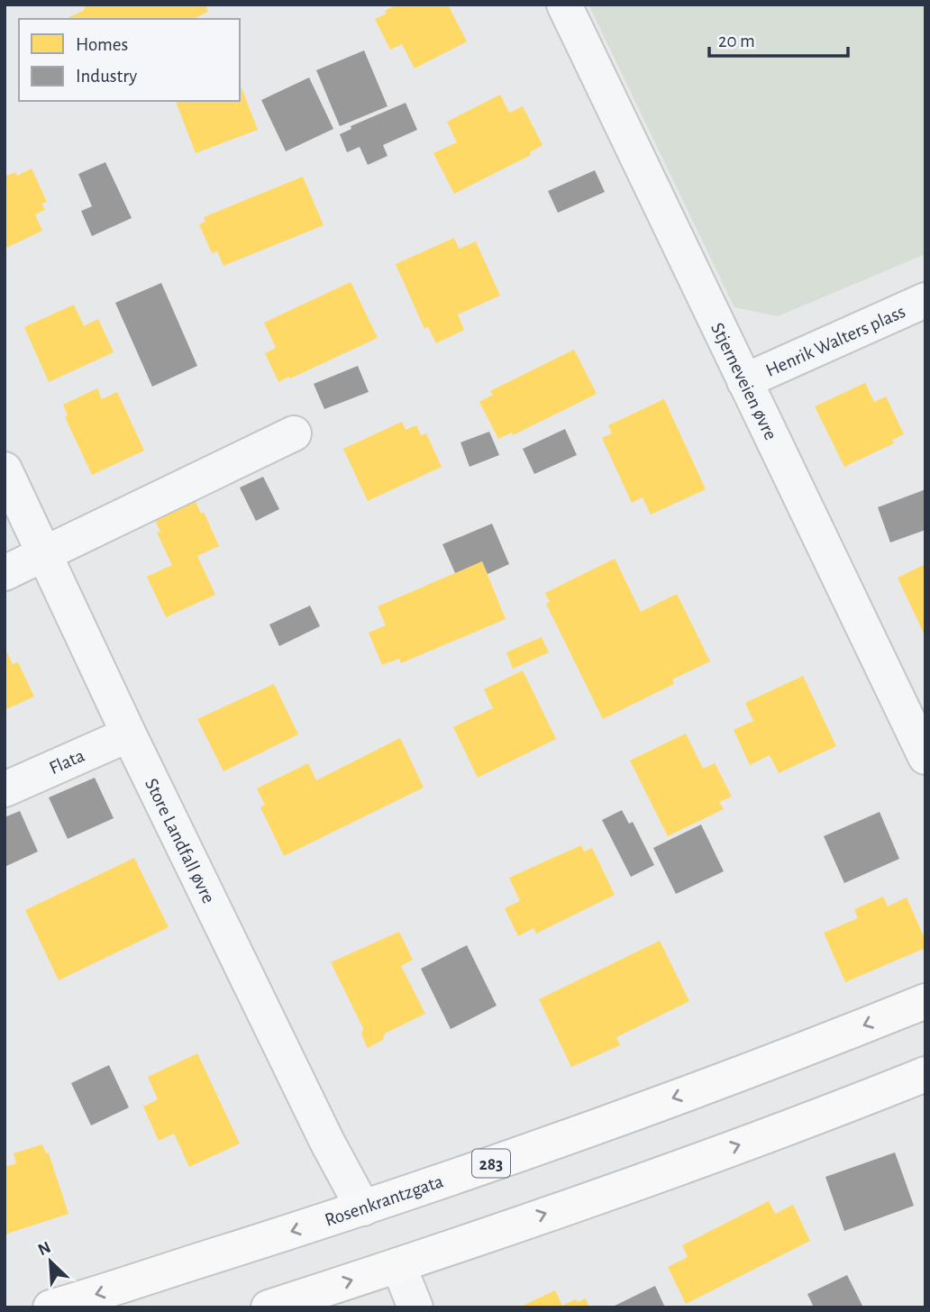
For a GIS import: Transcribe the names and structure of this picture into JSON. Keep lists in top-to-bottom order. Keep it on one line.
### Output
{"streets":{"main road":["283","Rosenkrantzgata"],"street":["Henrik Walters plass","Stjerneveien øvre","Flata","Store Landfall øvre"]},"crossings":[["Henrik Walters plass","Stjerneveien øvre"],["Flata","Store Landfall øvre"],["Store Landfall øvre","Rosenkrantzgata"]],"legend":["Homes","Industry"],"scale_bar":"20 m","north":"top left"}
